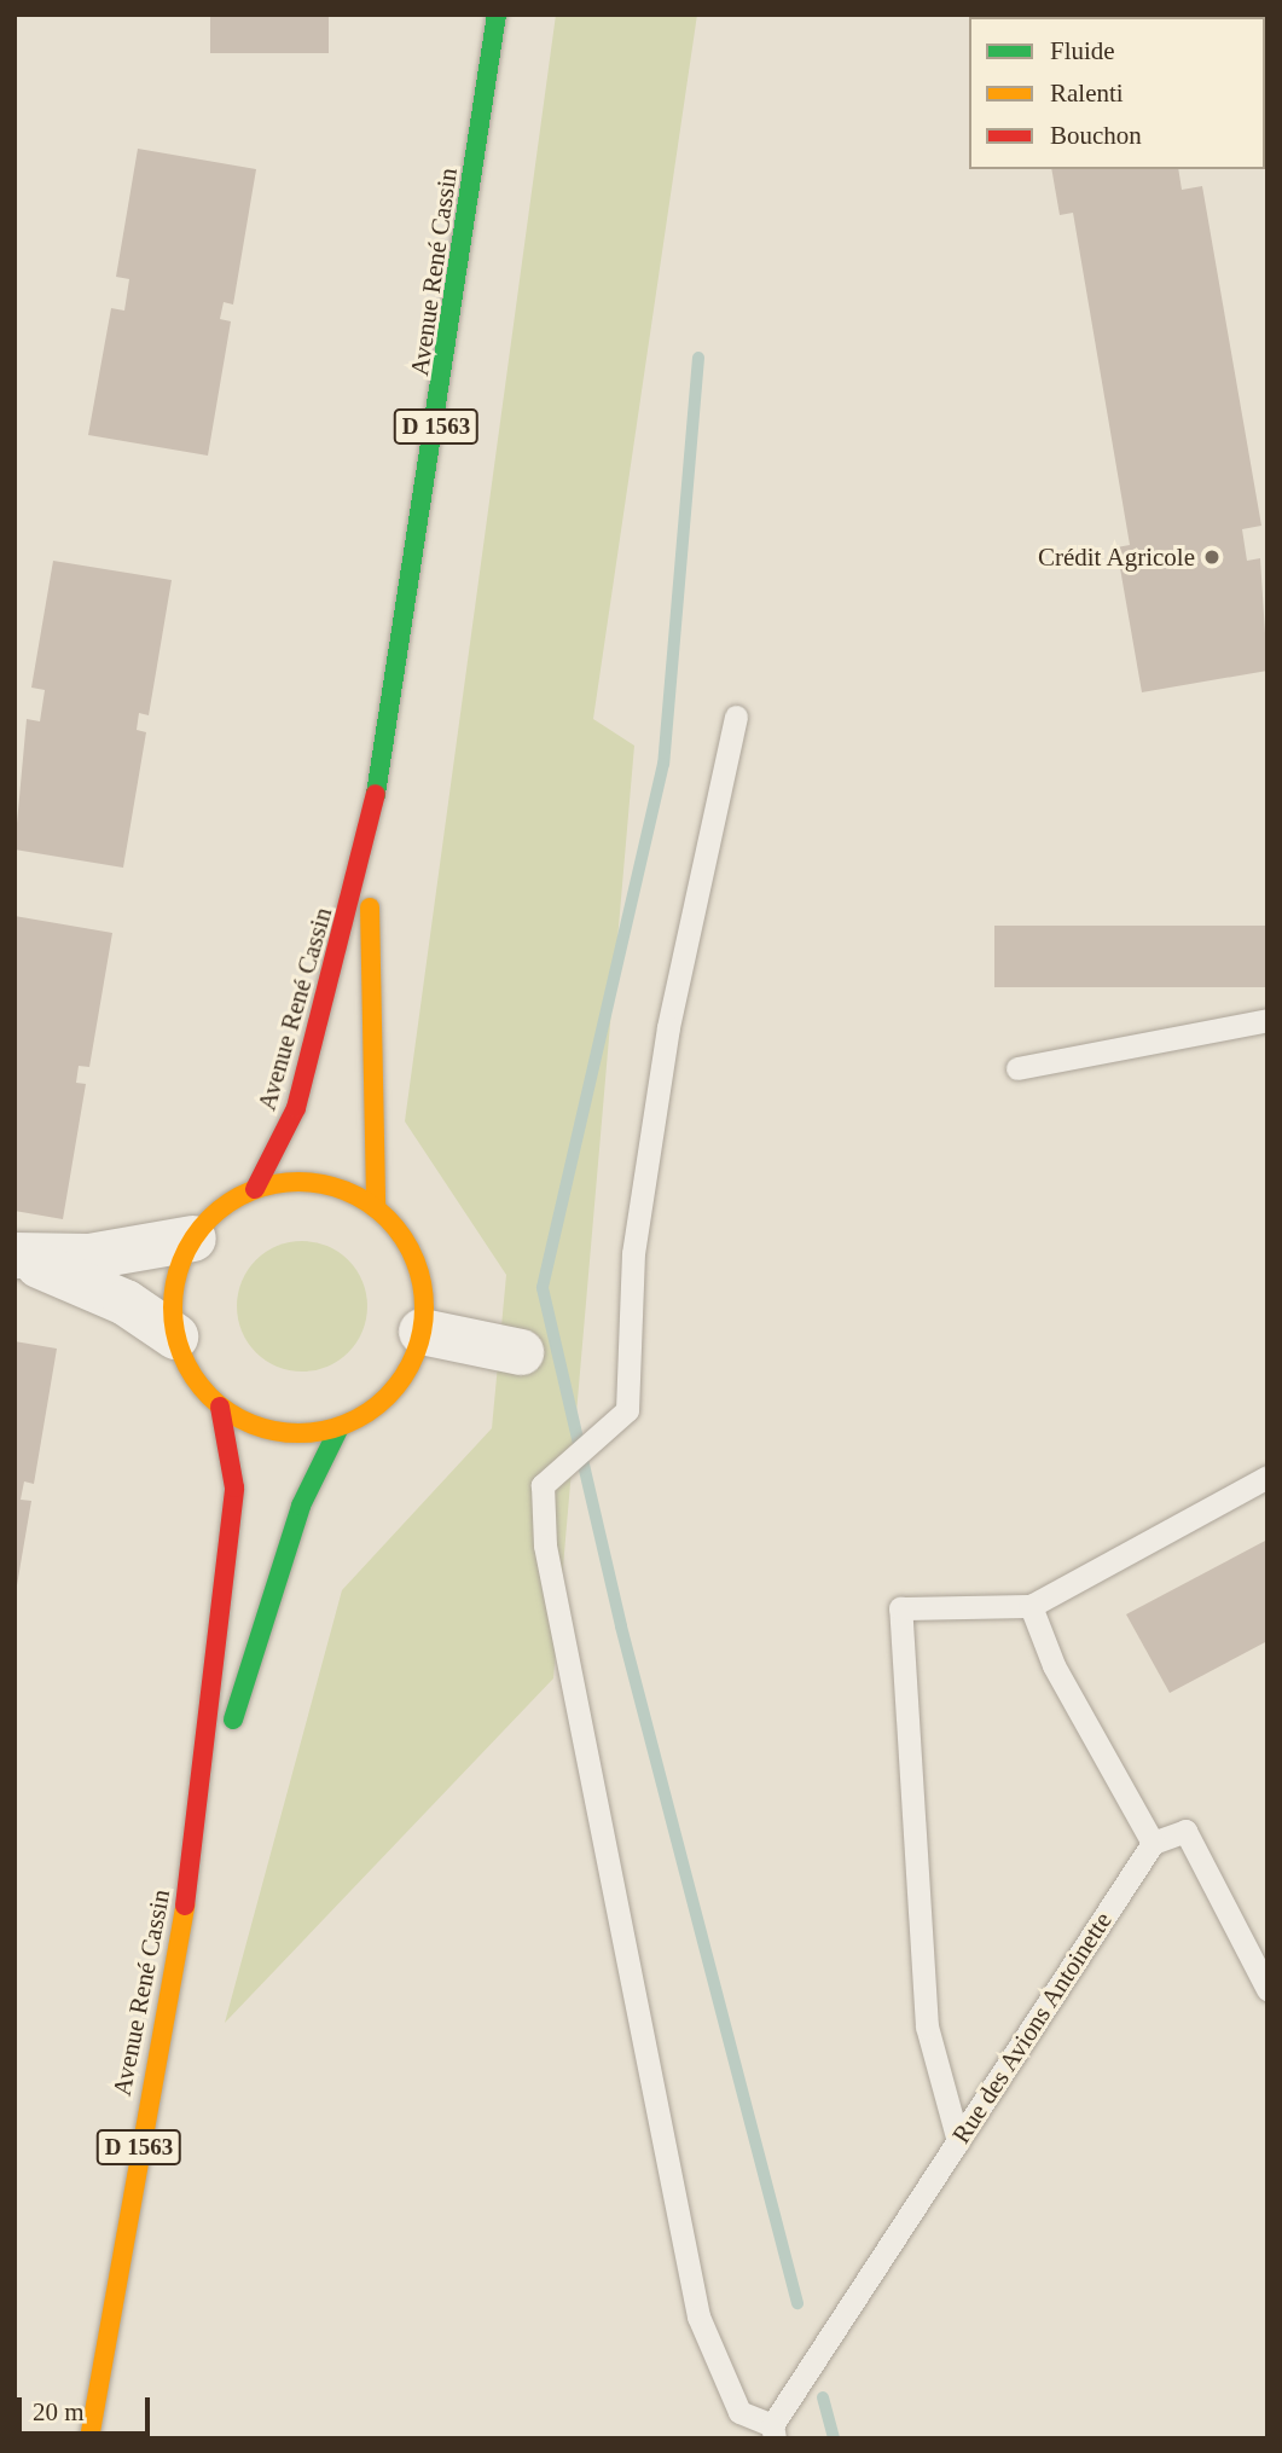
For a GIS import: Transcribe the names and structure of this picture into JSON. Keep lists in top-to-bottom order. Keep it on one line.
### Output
{"streets":{"main road":["Avenue René Cassin","D 1563"],"lane":["Rue des Avions Antoinette"]},"places":["Crédit Agricole"],"legend":["Fluide","Ralenti","Bouchon"],"scale_bar":"20 m"}
